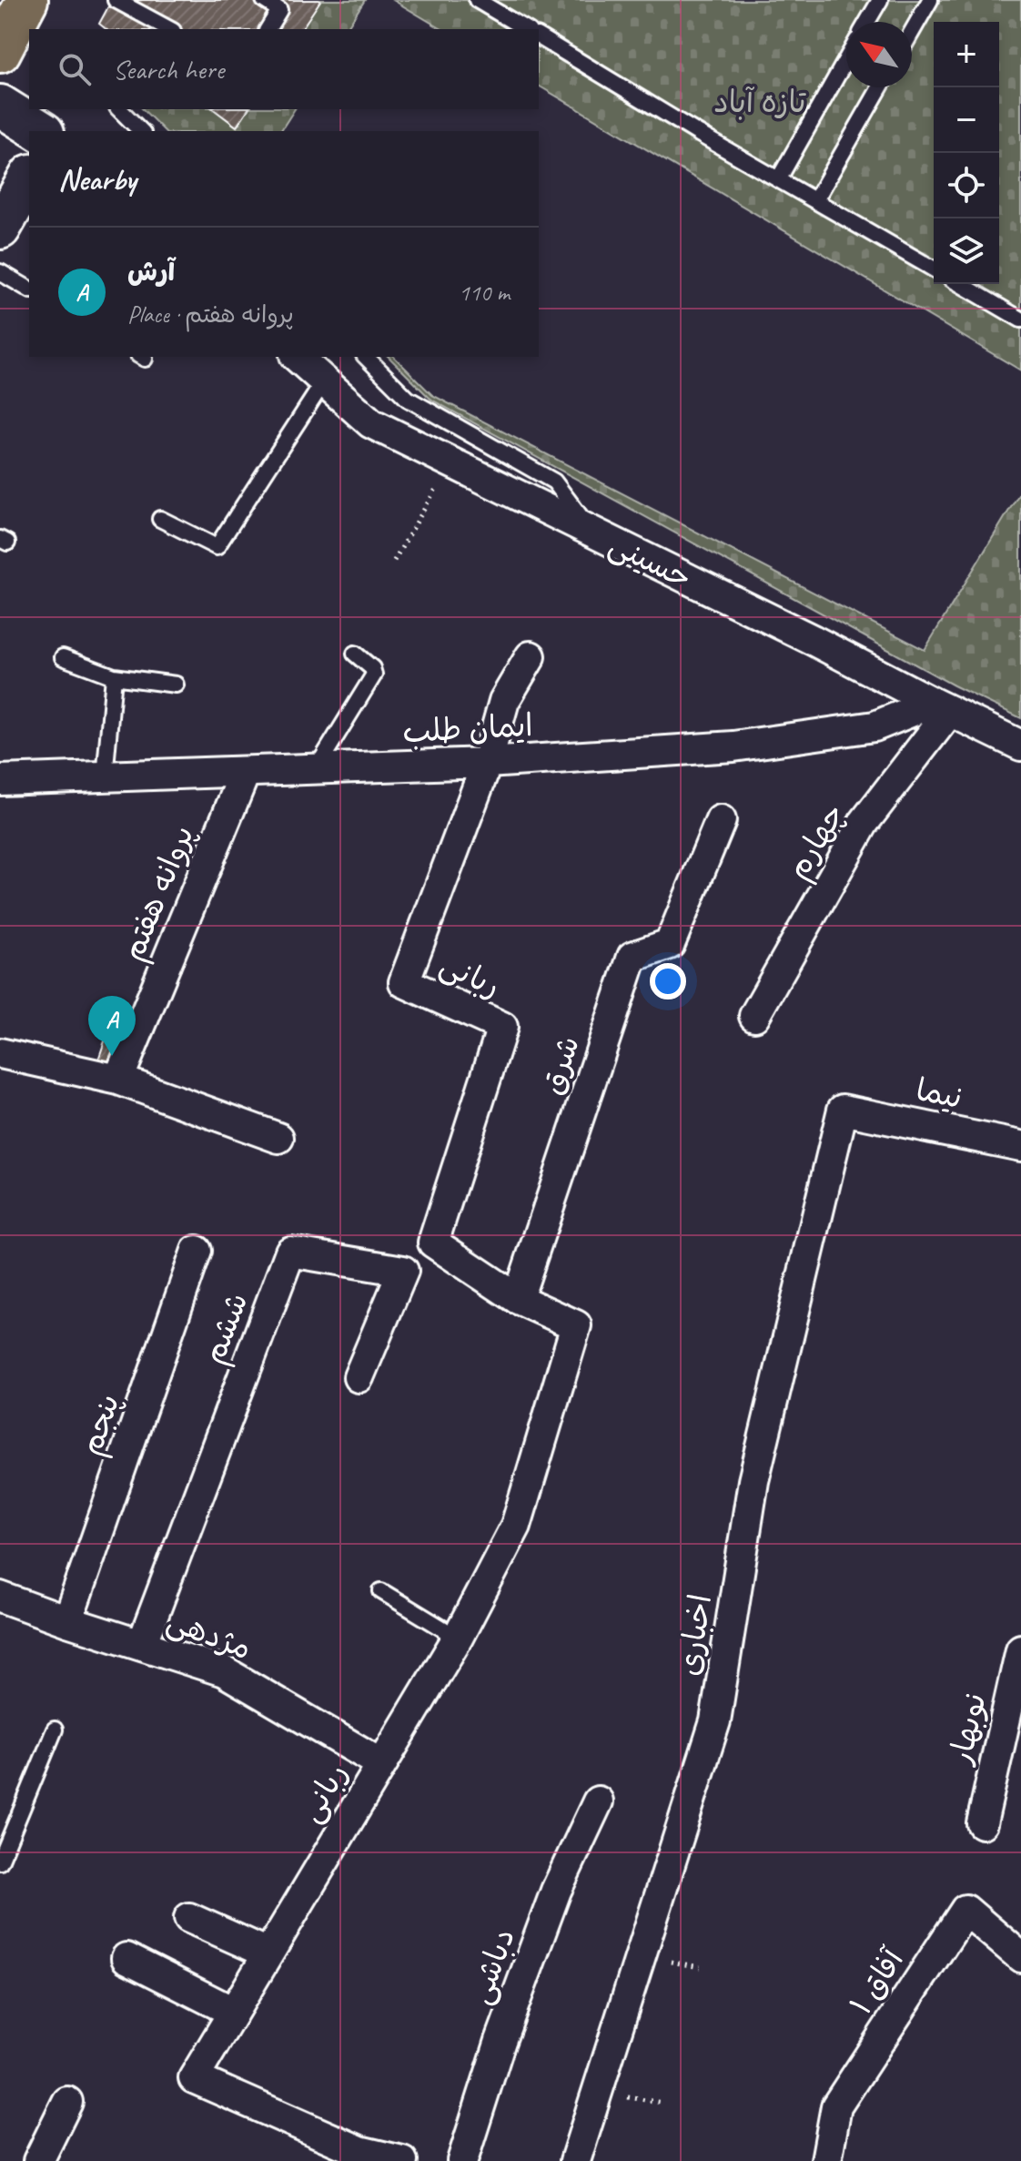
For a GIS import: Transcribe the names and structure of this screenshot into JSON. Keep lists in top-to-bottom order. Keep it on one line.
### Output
{"streets":{"street":["حسینی","ایمان طلب","چهارم","پروانه هفتم","ربانی","شرق","نیما","ششم","پنجم","مژدهی","اخباری","نوبهار","دباشی","آفاق ۱"]},"crossings":[["حسینی","ایمان طلب"],["حسینی","چهارم"],["ایمان طلب","چهارم"],["ایمان طلب","پروانه هفتم"],["ایمان طلب","ربانی"],["ربانی","شرق"],["ربانی","مژدهی"],["نیما","اخباری"],["ششم","مژدهی"],["پنجم","مژدهی"]],"parks":["تازه آباد"],"north":"top left","page":{"map_buttons":["+","−"],"search":"Search here","heading":"Nearby","list":[{"mark":"A","name":"آرش","note":"Place · پروانه هفتم","value":"110 m"}],"pins":"A"}}
